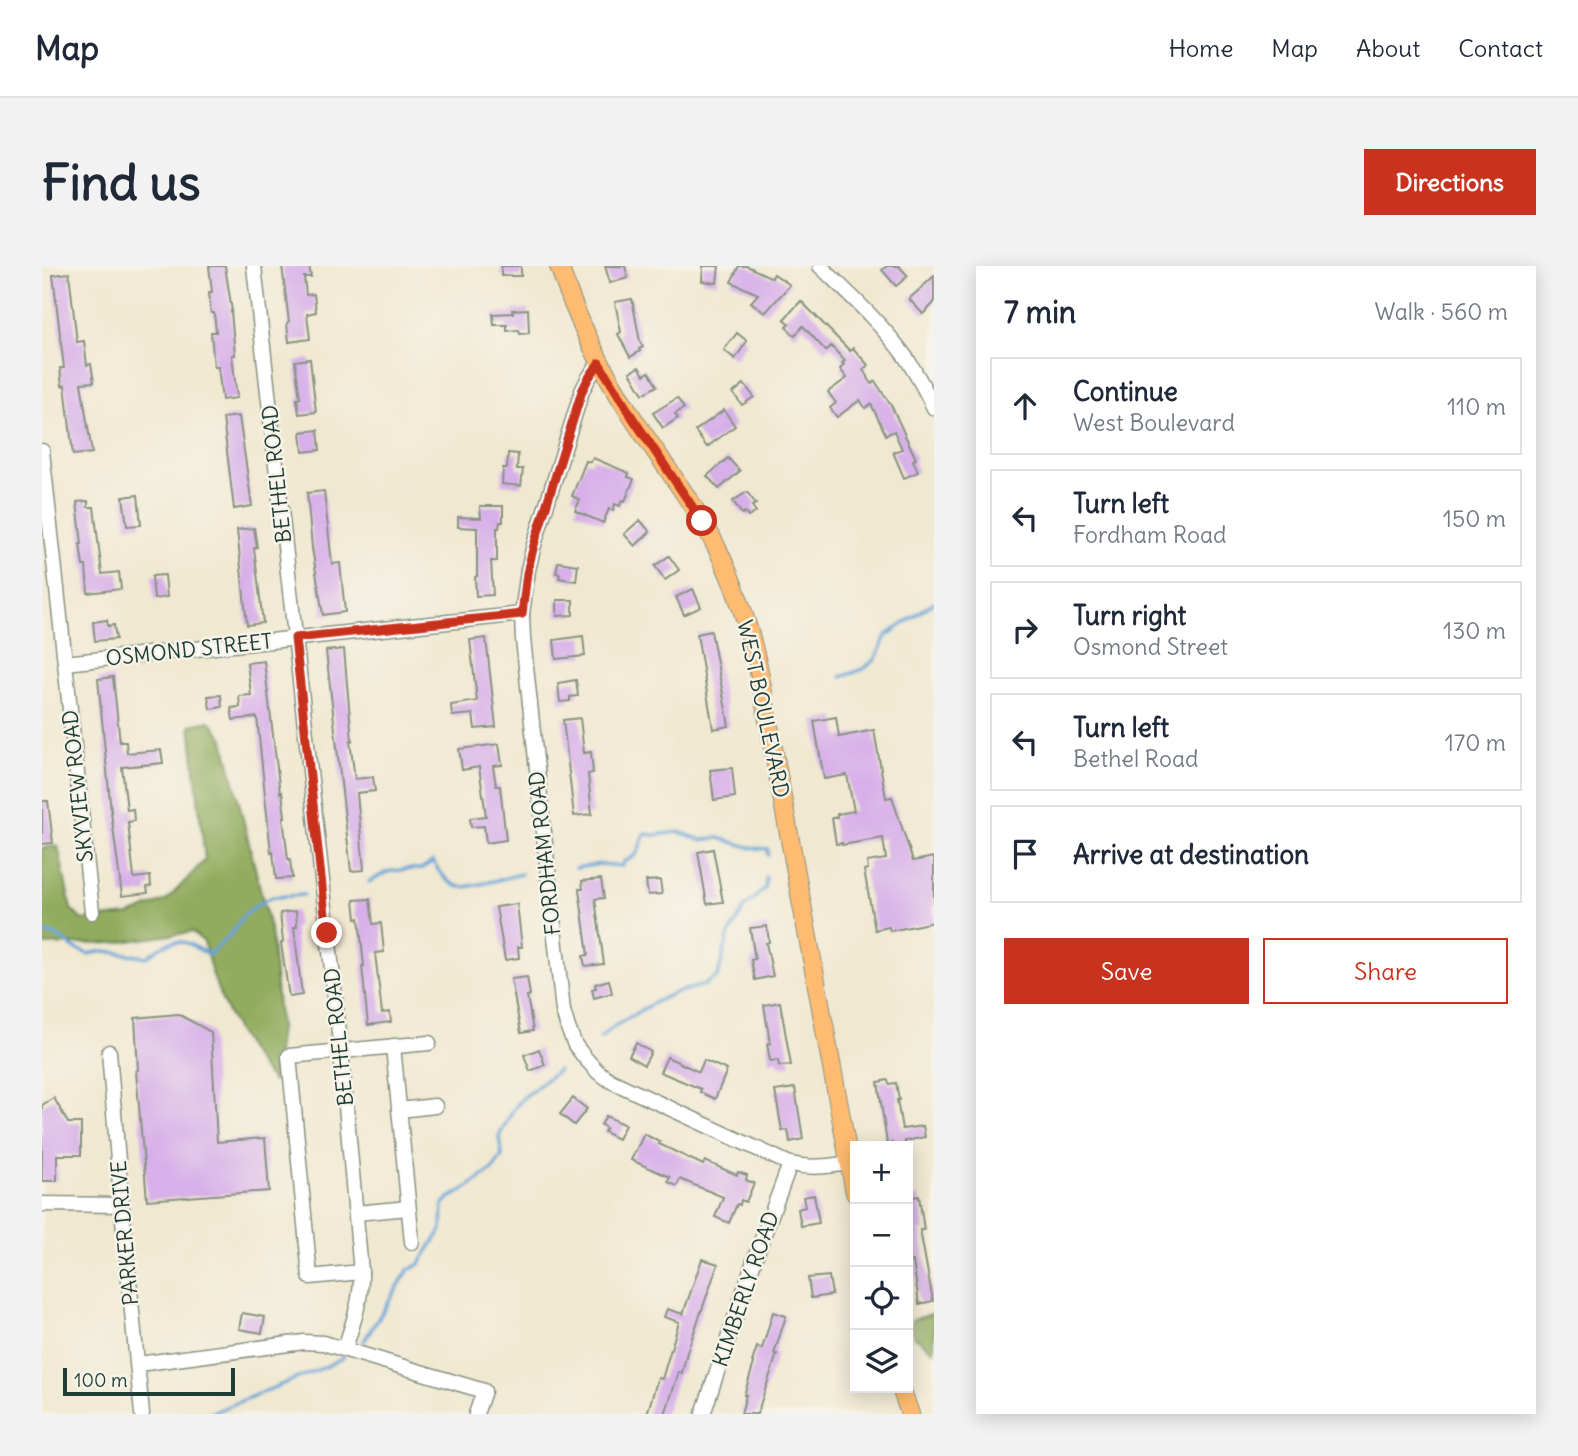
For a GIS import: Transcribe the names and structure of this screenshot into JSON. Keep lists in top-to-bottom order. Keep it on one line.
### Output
{"streets":{"main road":["WEST BOULEVARD"],"street":["BETHEL ROAD","OSMOND STREET","SKYVIEW ROAD","FORDHAM ROAD","PARKER DRIVE","KIMBERLY ROAD"]},"crossings":[["BETHEL ROAD","OSMOND STREET"],["OSMOND STREET","SKYVIEW ROAD"],["OSMOND STREET","FORDHAM ROAD"],["WEST BOULEVARD","FORDHAM ROAD"],["FORDHAM ROAD","KIMBERLY ROAD"]],"scale_bar":"100 m","page":{"header":"Map","nav":["Home","Map","About","Contact"],"buttons":["Directions",["Save","Share"]],"title":"Find us","heading":["7 min","Walk · 560 m"],"list":[["Continue","West Boulevard","110 m"],["Turn left","Fordham Road","150 m"],["Turn right","Osmond Street","130 m"],["Turn left","Bethel Road","170 m"],"Arrive at destination"],"map_buttons":["+","−"],"scale":"100 m"}}
